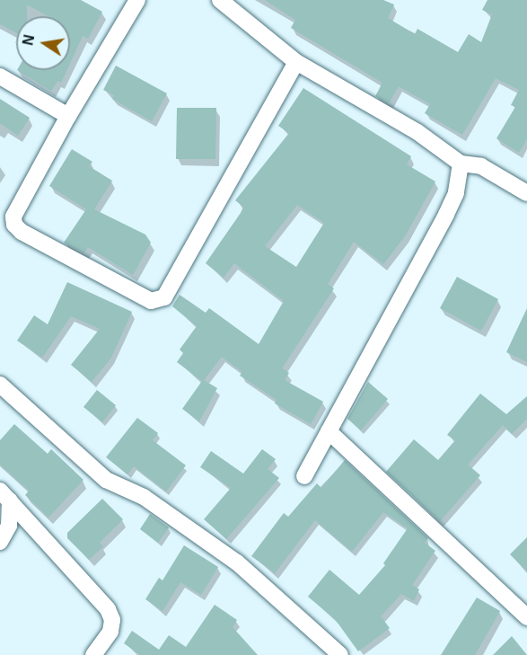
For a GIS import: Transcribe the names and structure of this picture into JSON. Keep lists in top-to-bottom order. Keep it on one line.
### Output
{"north":"left"}
